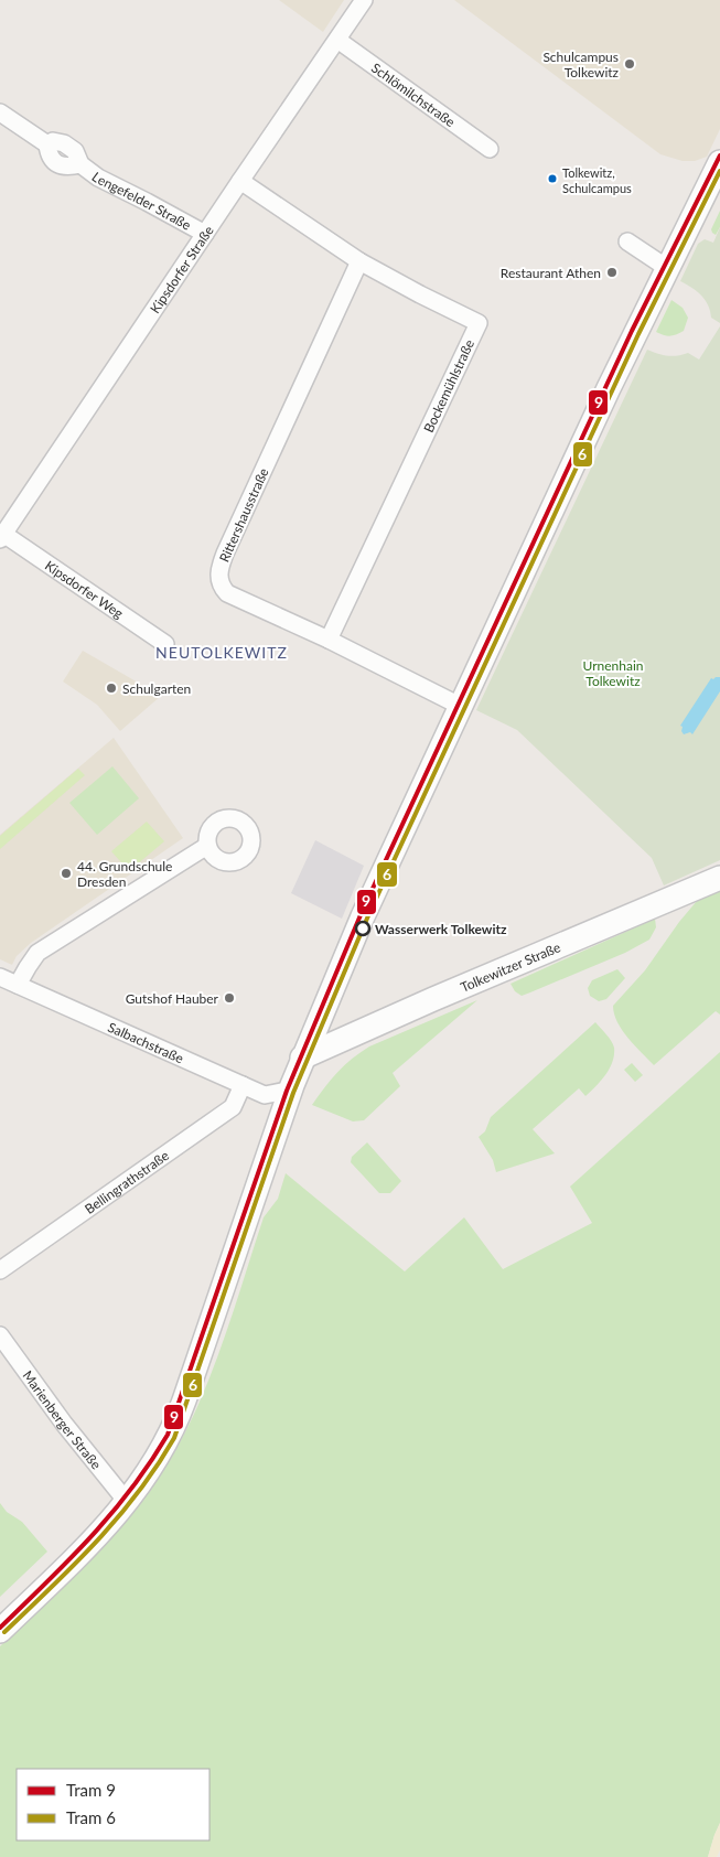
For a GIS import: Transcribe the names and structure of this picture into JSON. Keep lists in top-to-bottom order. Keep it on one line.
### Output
{"streets":{"main road":["Tolkewitzer Straße"],"street":["Schlömilchstraße","Lengefelder Straße","Kipsdorfer Straße","Bockemühlstraße","Rittershausstraße","Kipsdorfer Weg","Salbachstraße","Bellingrathstraße","Marienberger Straße"]},"crossings":[["Schlömilchstraße","Kipsdorfer Straße"],["Lengefelder Straße","Kipsdorfer Straße"],["Kipsdorfer Straße","Bockemühlstraße"],["Kipsdorfer Straße","Kipsdorfer Weg"],["Bockemühlstraße","Rittershausstraße"],["Salbachstraße","Bellingrathstraße"]],"districts":["NEUTOLKEWITZ"],"parks":["Urnenhain Tolkewitz"],"places":["Schulcampus Tolkewitz","Tolkewitz, Schulcampus","Restaurant Athen","Schulgarten","44. Grundschule Dresden","Wasserwerk Tolkewitz","Gutshof Hauber"],"lines":["tram line 9","tram line 6"],"legend":["Tram 9","Tram 6"]}
